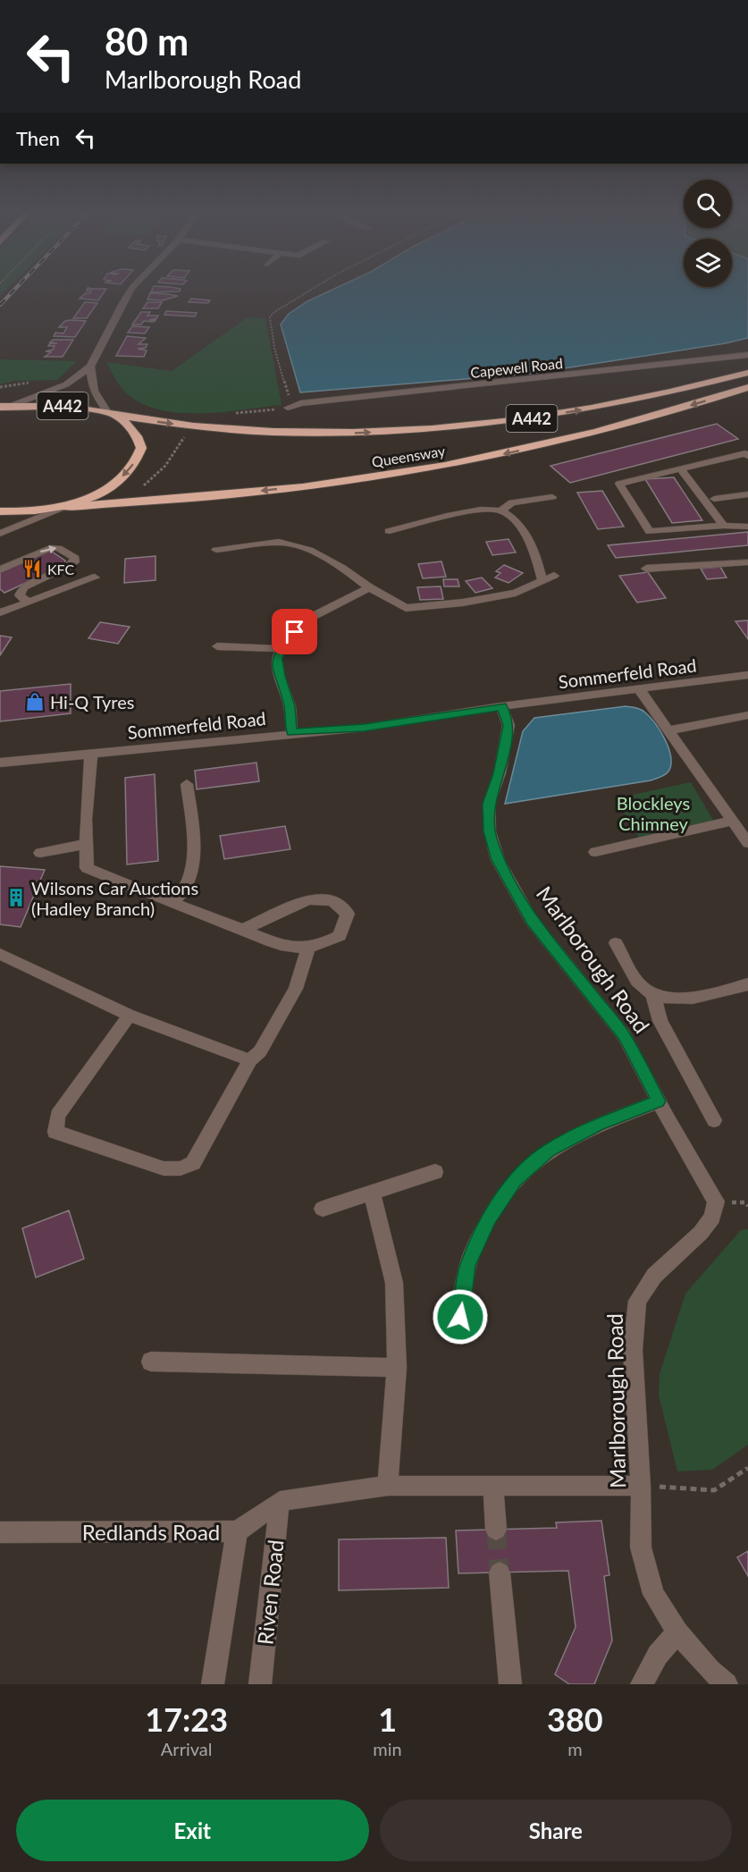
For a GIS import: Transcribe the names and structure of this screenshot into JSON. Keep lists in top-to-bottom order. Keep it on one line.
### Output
{"streets":{"highway":["A442","Queensway"],"street":["Capewell Road","Sommerfeld Road","Marlborough Road","Redlands Road","Riven Road"]},"crossings":[["A442","Queensway"],["Sommerfeld Road","Marlborough Road"],["Marlborough Road","Redlands Road"],["Redlands Road","Riven Road"]],"parks":["Blockleys Chimney"],"places":{"restaurant":["KFC"],"shop":["Hi-Q Tyres"],"building":["Wilsons Car Auctions (Hadley Branch)"]},"page":{"turn":["80 m","Marlborough Road"],"then":"Then","eta":["17:23","Arrival","1","min","380","m"],"buttons":["Exit","Share"]}}
